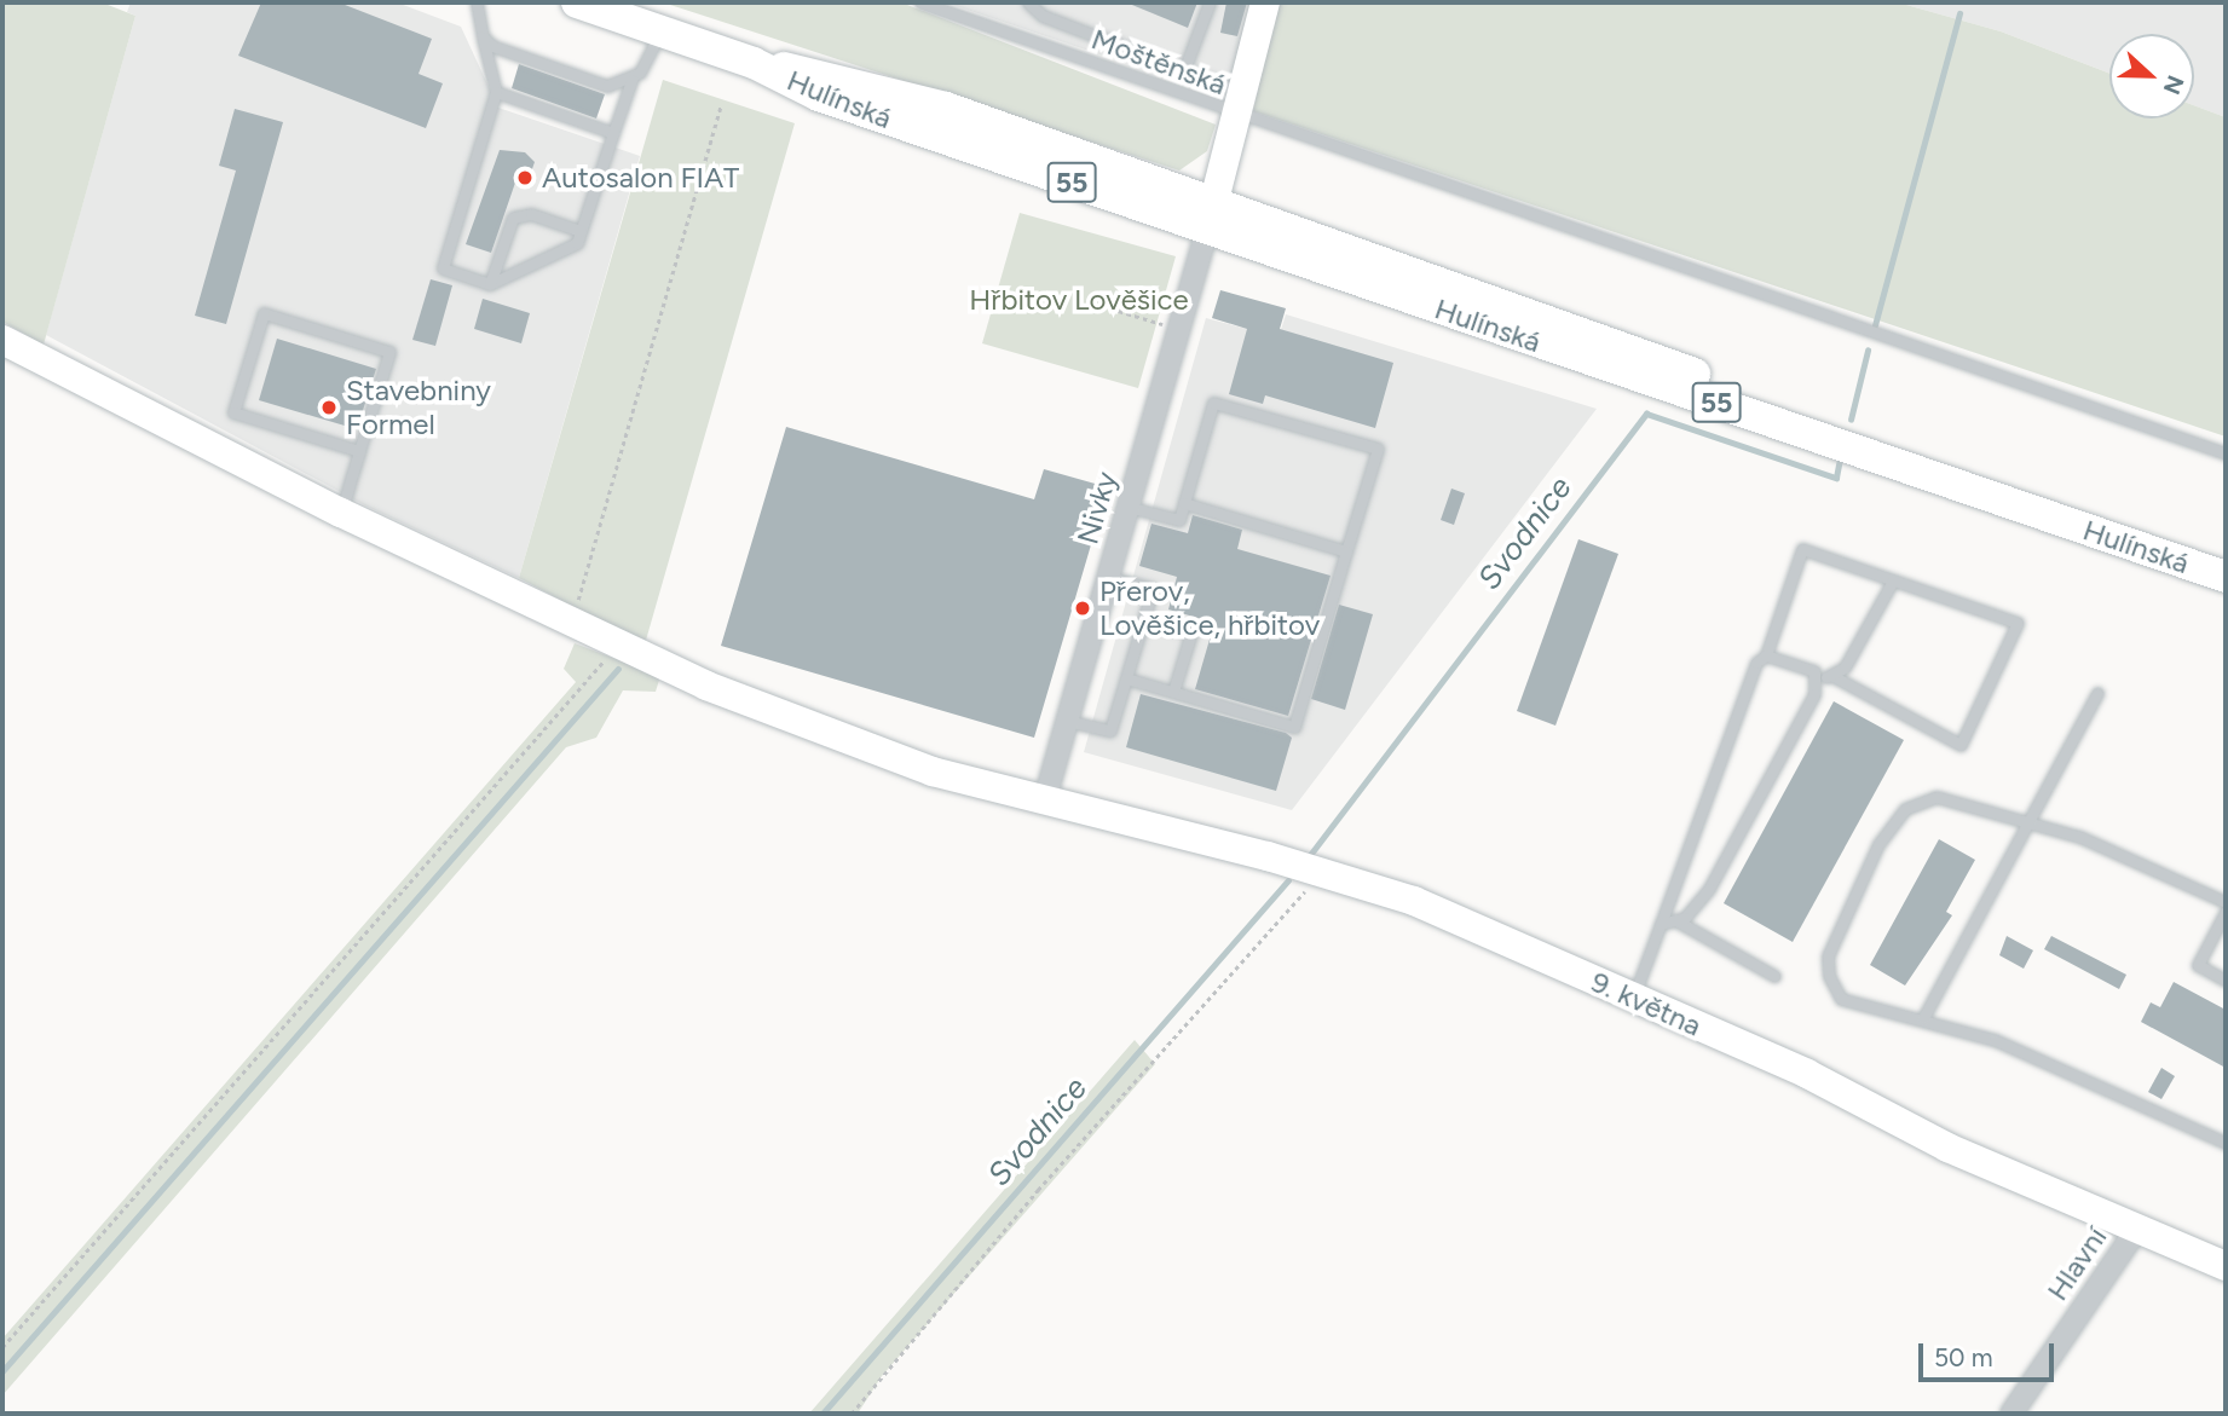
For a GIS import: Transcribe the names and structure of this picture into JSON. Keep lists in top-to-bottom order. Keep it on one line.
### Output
{"streets":{"main road":["Hulínská","55"],"street":["Nivky","9. května","Hlavní"],"lane":["Moštěnská"]},"crossings":[["Hulínská","Nivky"],["Nivky","9. května"],["9. května","Hlavní"]],"water":["Svodnice"],"parks":["Hřbitov Lověšice"],"places":["Autosalon FIAT","Stavebniny Formel","Přerov, Lověšice, hřbitov"],"scale_bar":"50 m","north":"right"}
